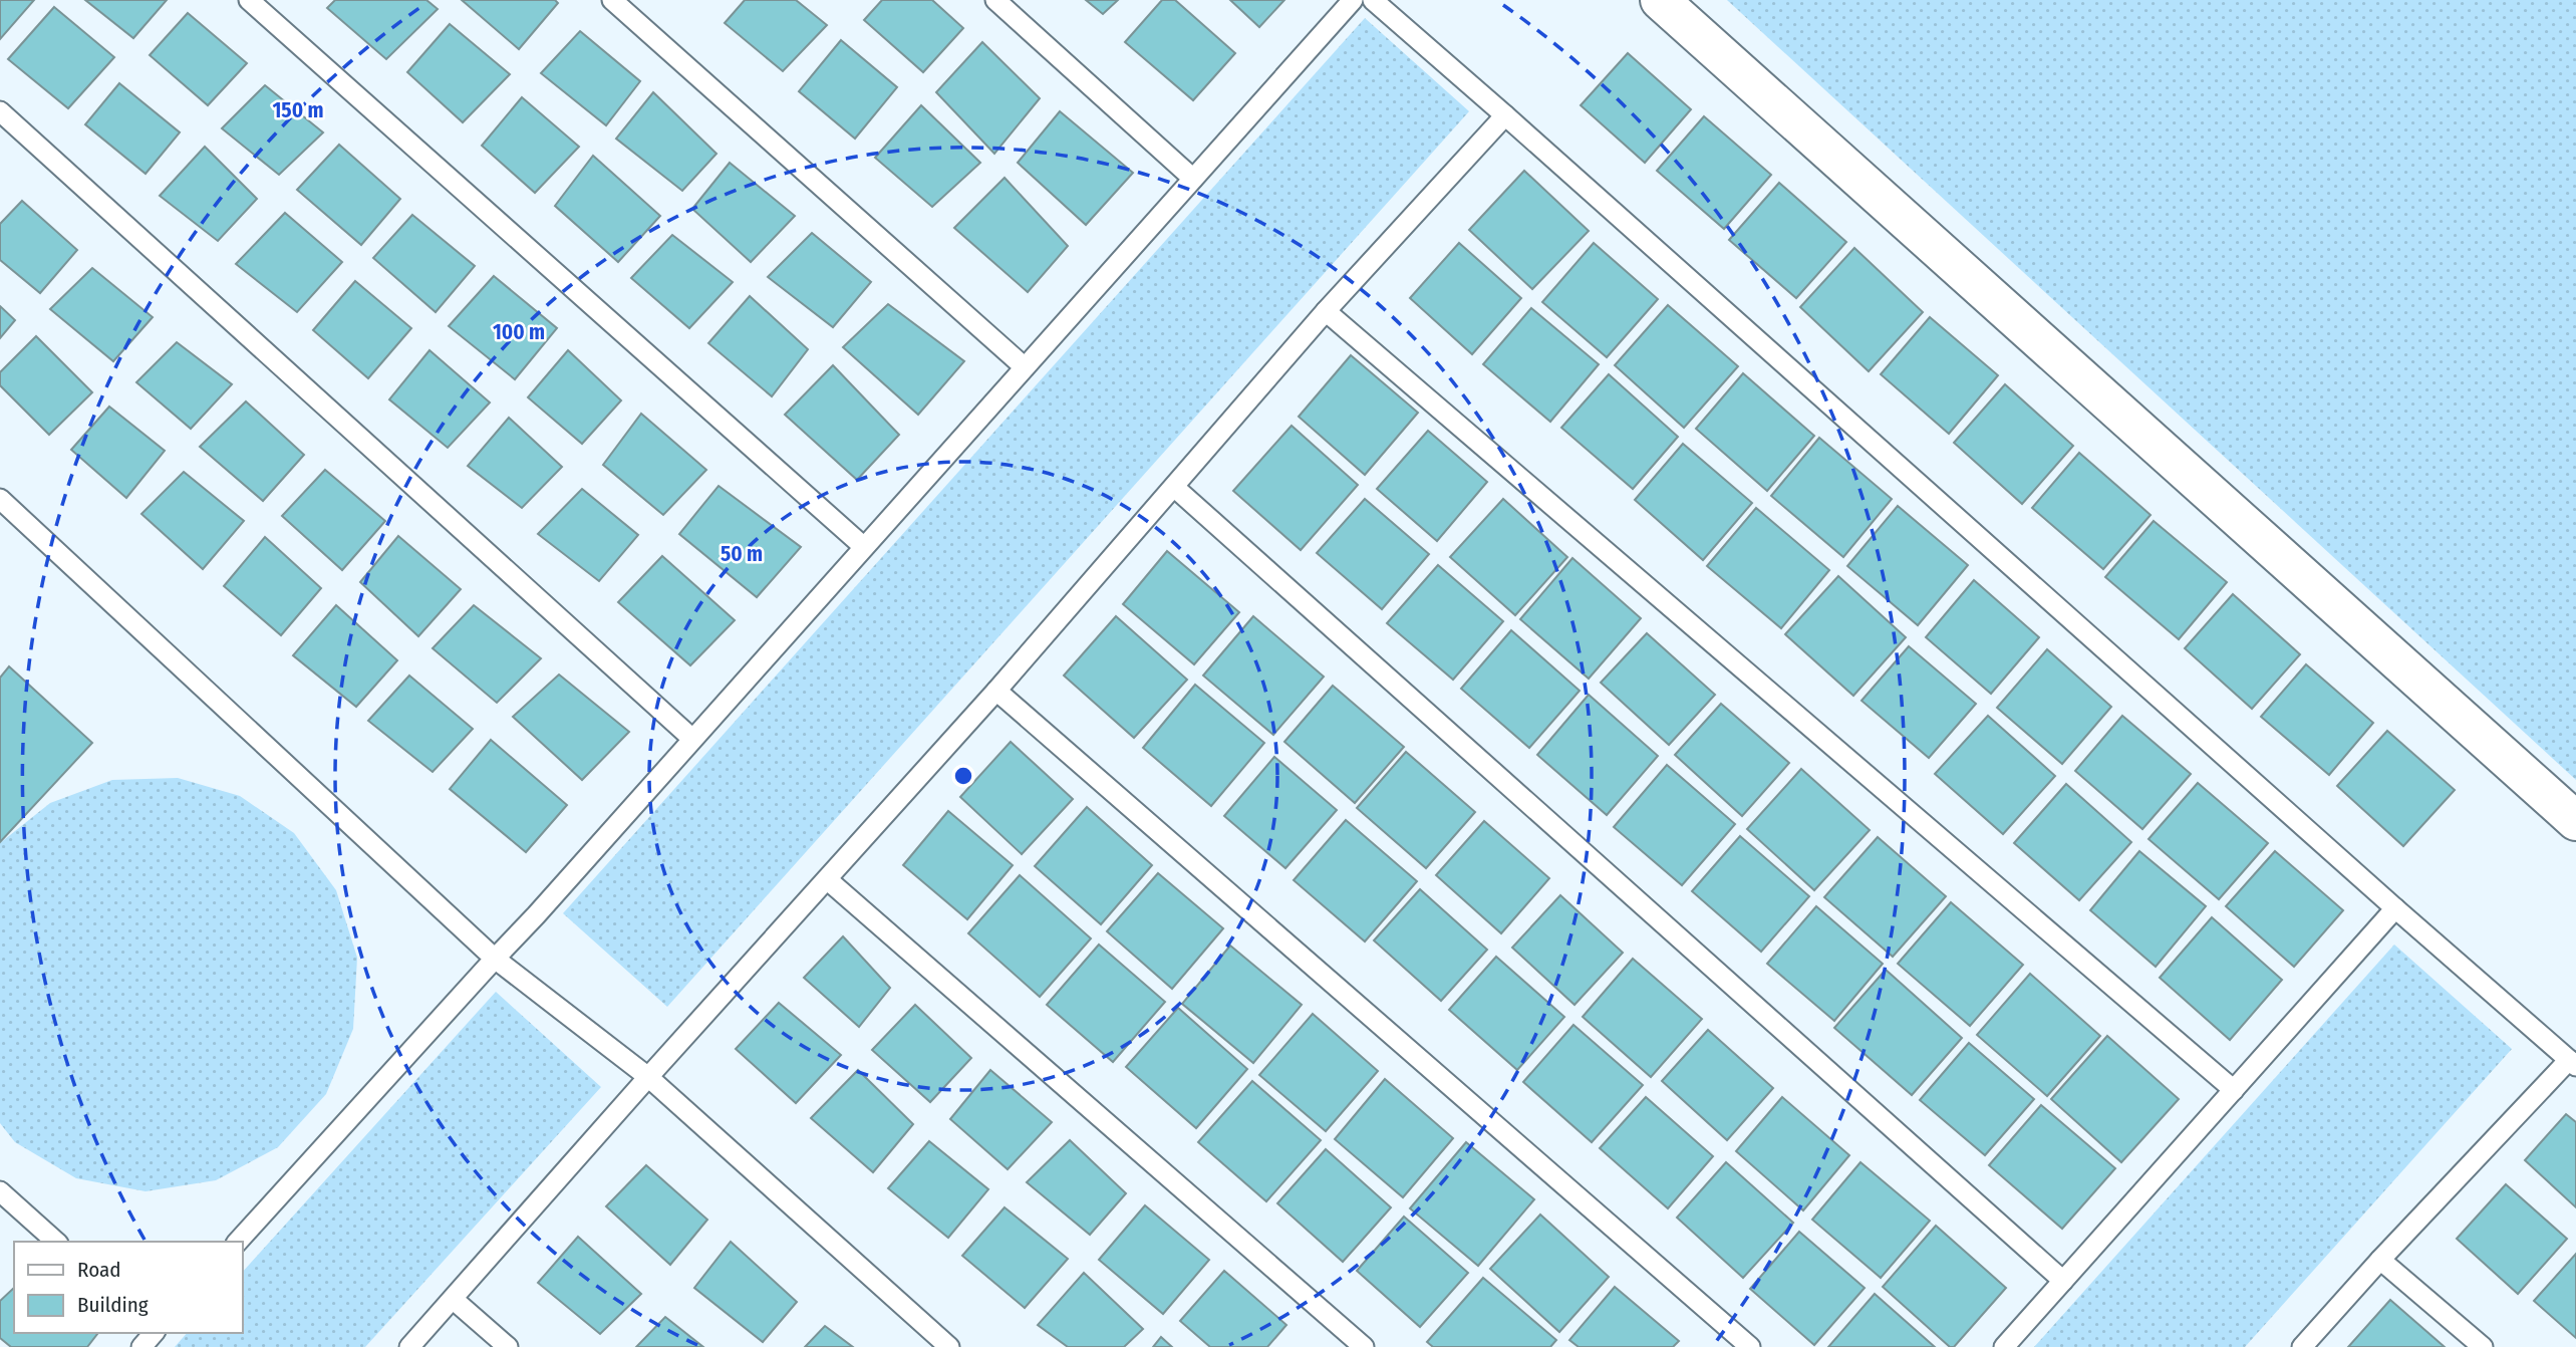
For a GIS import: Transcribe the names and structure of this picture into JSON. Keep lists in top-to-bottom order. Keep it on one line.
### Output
{"legend":["Road","Building"],"rings":["150 m","100 m","50 m"]}
